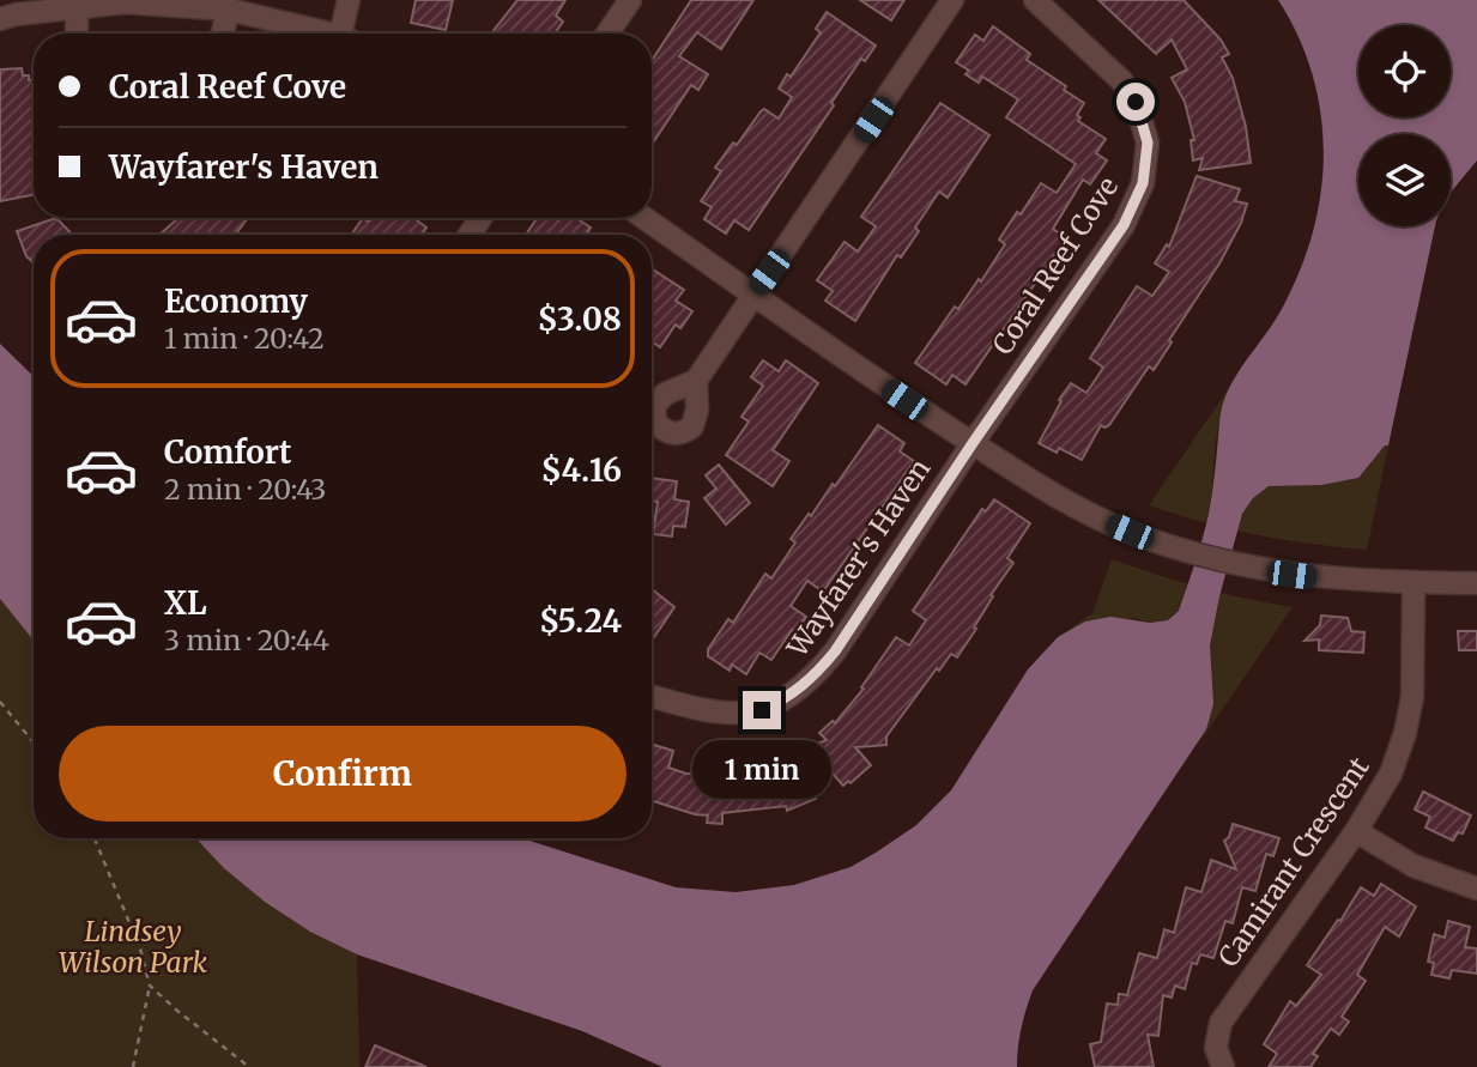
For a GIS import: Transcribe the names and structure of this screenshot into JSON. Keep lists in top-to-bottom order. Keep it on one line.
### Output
{"streets":{"street":["Coral Reef Cove","Wayfarer's Haven","Camirant Crescent"]},"crossings":[["Coral Reef Cove","Wayfarer's Haven"]],"parks":["Lindsey Wilson Park"],"page":{"banner":["Coral Reef Cove","Wayfarer's Haven"],"list":[{"name":"Economy","note":"1 min · 20:42","value":"$3.08"},{"name":"Comfort","note":"2 min · 20:43","value":"$4.16"},{"name":"XL","note":"3 min · 20:44","value":"$5.24"}],"buttons":"Confirm","bubble":"1 min"}}
